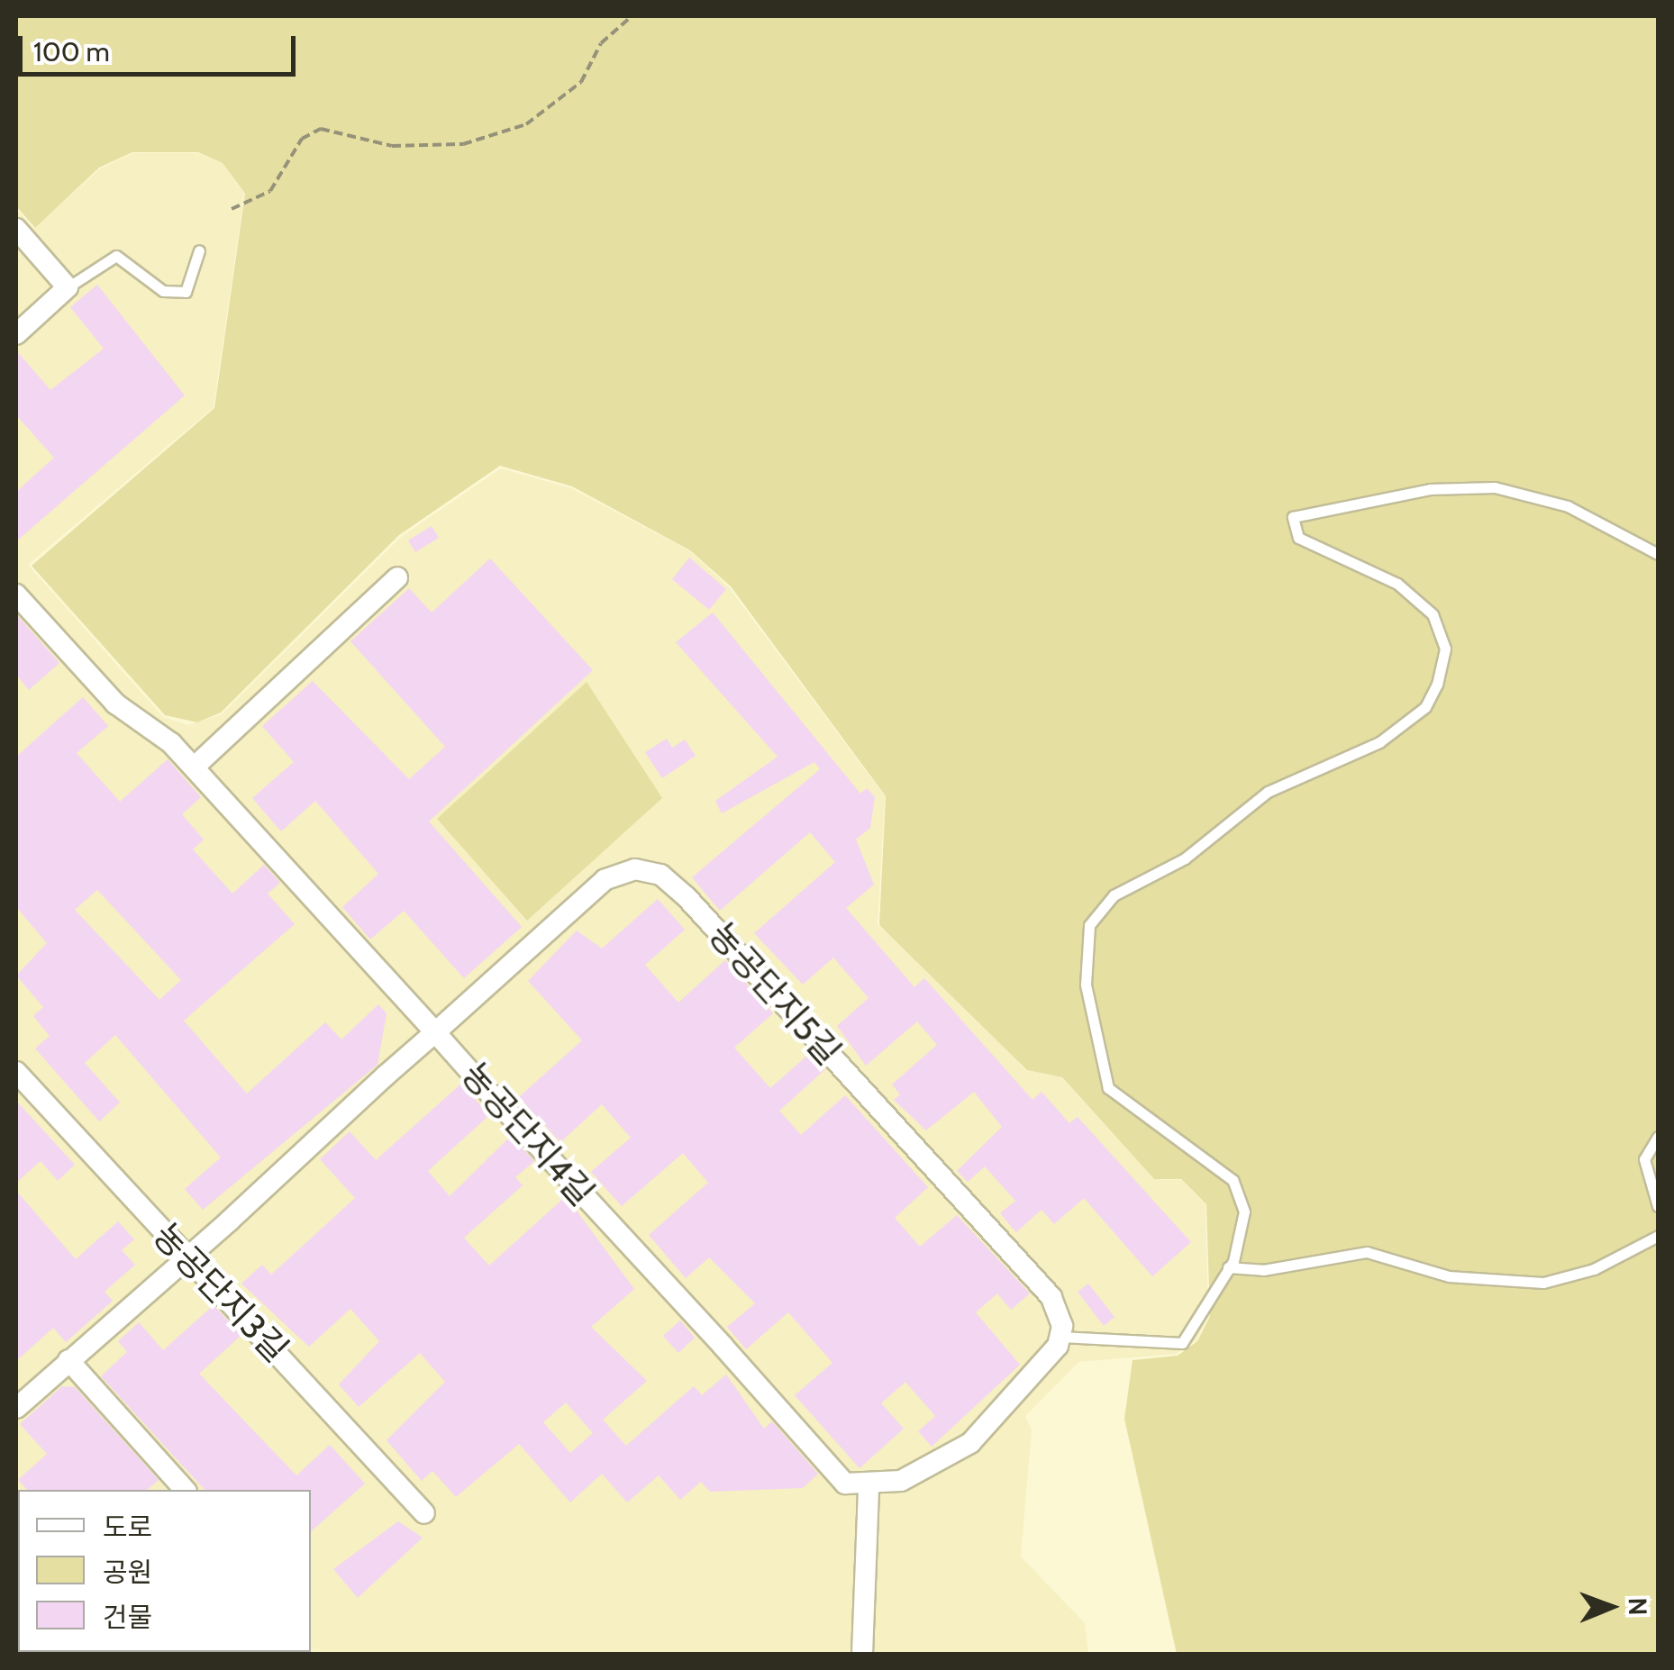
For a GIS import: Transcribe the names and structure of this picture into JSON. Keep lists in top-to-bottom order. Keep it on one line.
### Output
{"streets":{"street":["농공단지5길","농공단지4길","농공단지3길"]},"crossings":[["농공단지5길","농공단지4길"],["농공단지5길","농공단지3길"]],"legend":["도로","공원","건물"],"scale_bar":"100 m","north":"right"}
